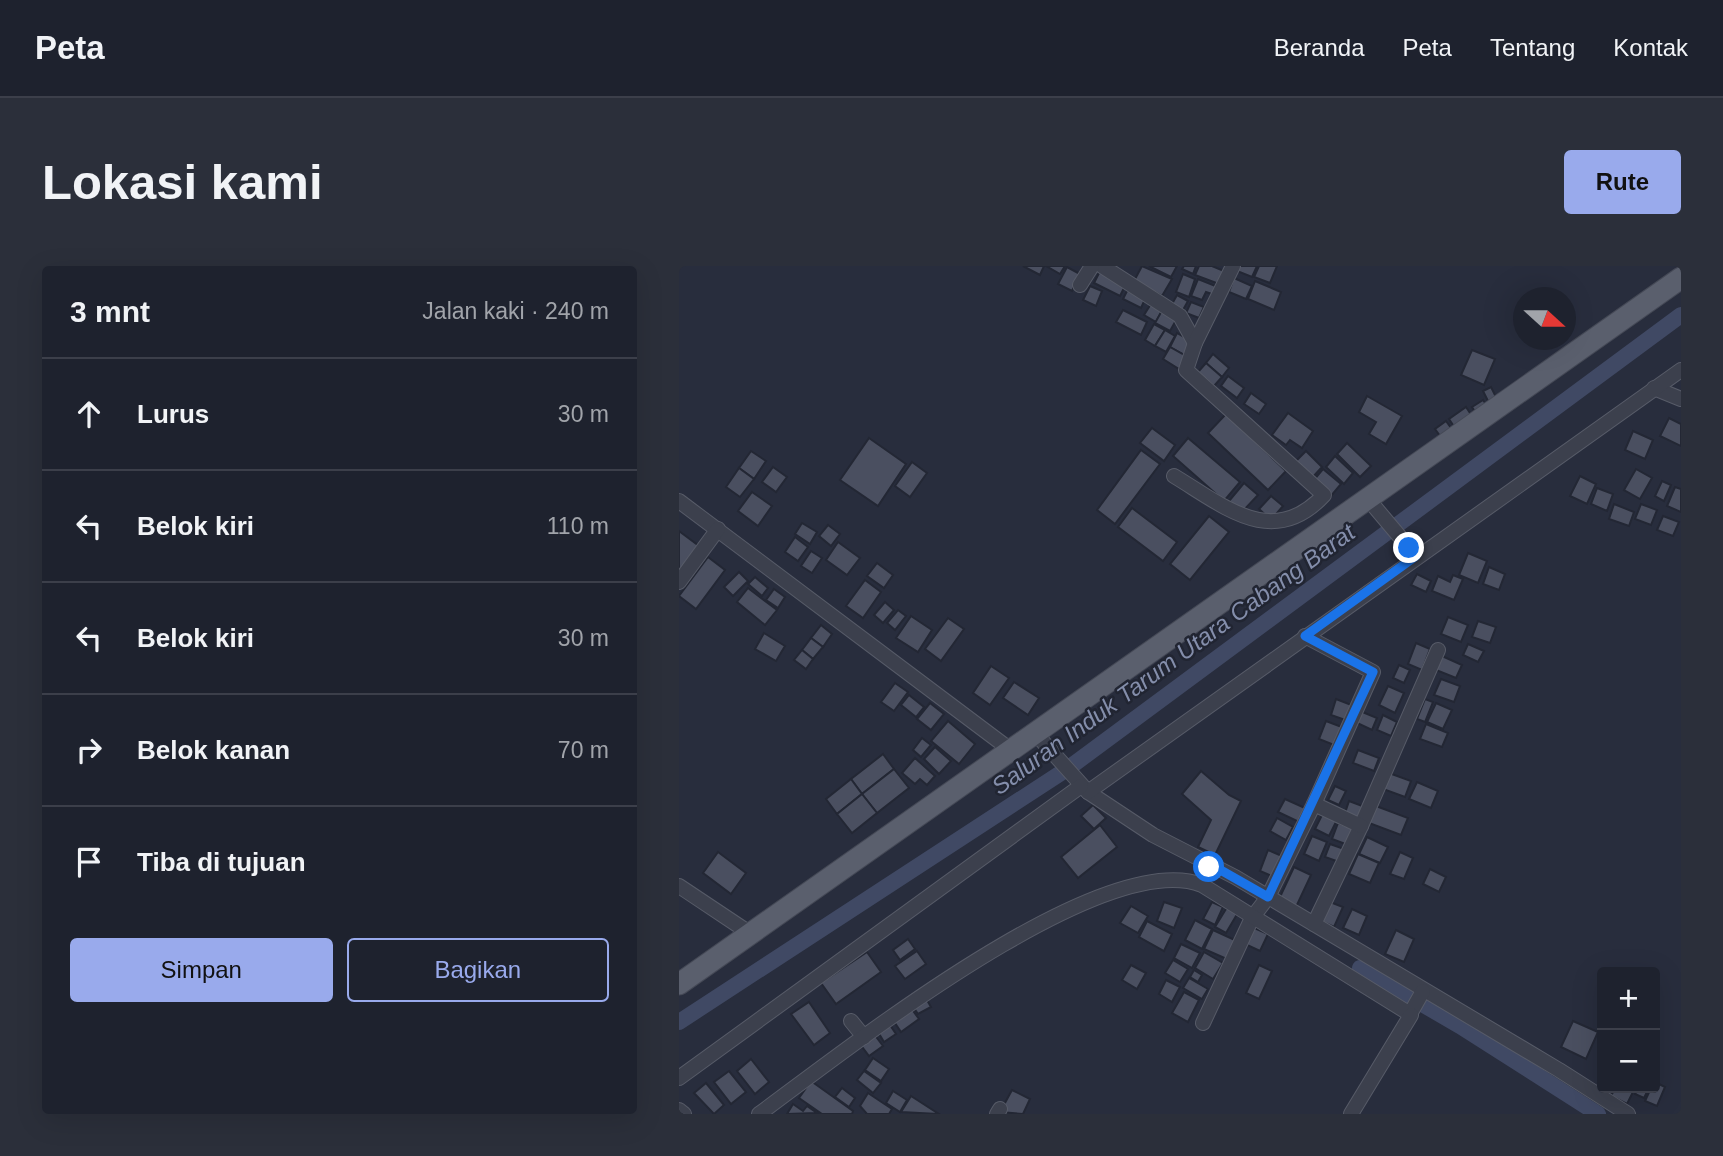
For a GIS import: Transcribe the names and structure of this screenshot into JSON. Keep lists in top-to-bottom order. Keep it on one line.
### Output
{"water":["Saluran Induk Tarum Utara Cabang Barat"],"north":"right","page":{"header":"Peta","nav":["Beranda","Peta","Tentang","Kontak"],"buttons":["Rute",["Simpan","Bagikan"]],"title":"Lokasi kami","heading":["3 mnt","Jalan kaki · 240 m"],"list":[["Lurus","30 m"],["Belok kiri","110 m"],["Belok kiri","30 m"],["Belok kanan","70 m"],"Tiba di tujuan"],"map_buttons":["+","−"]}}
